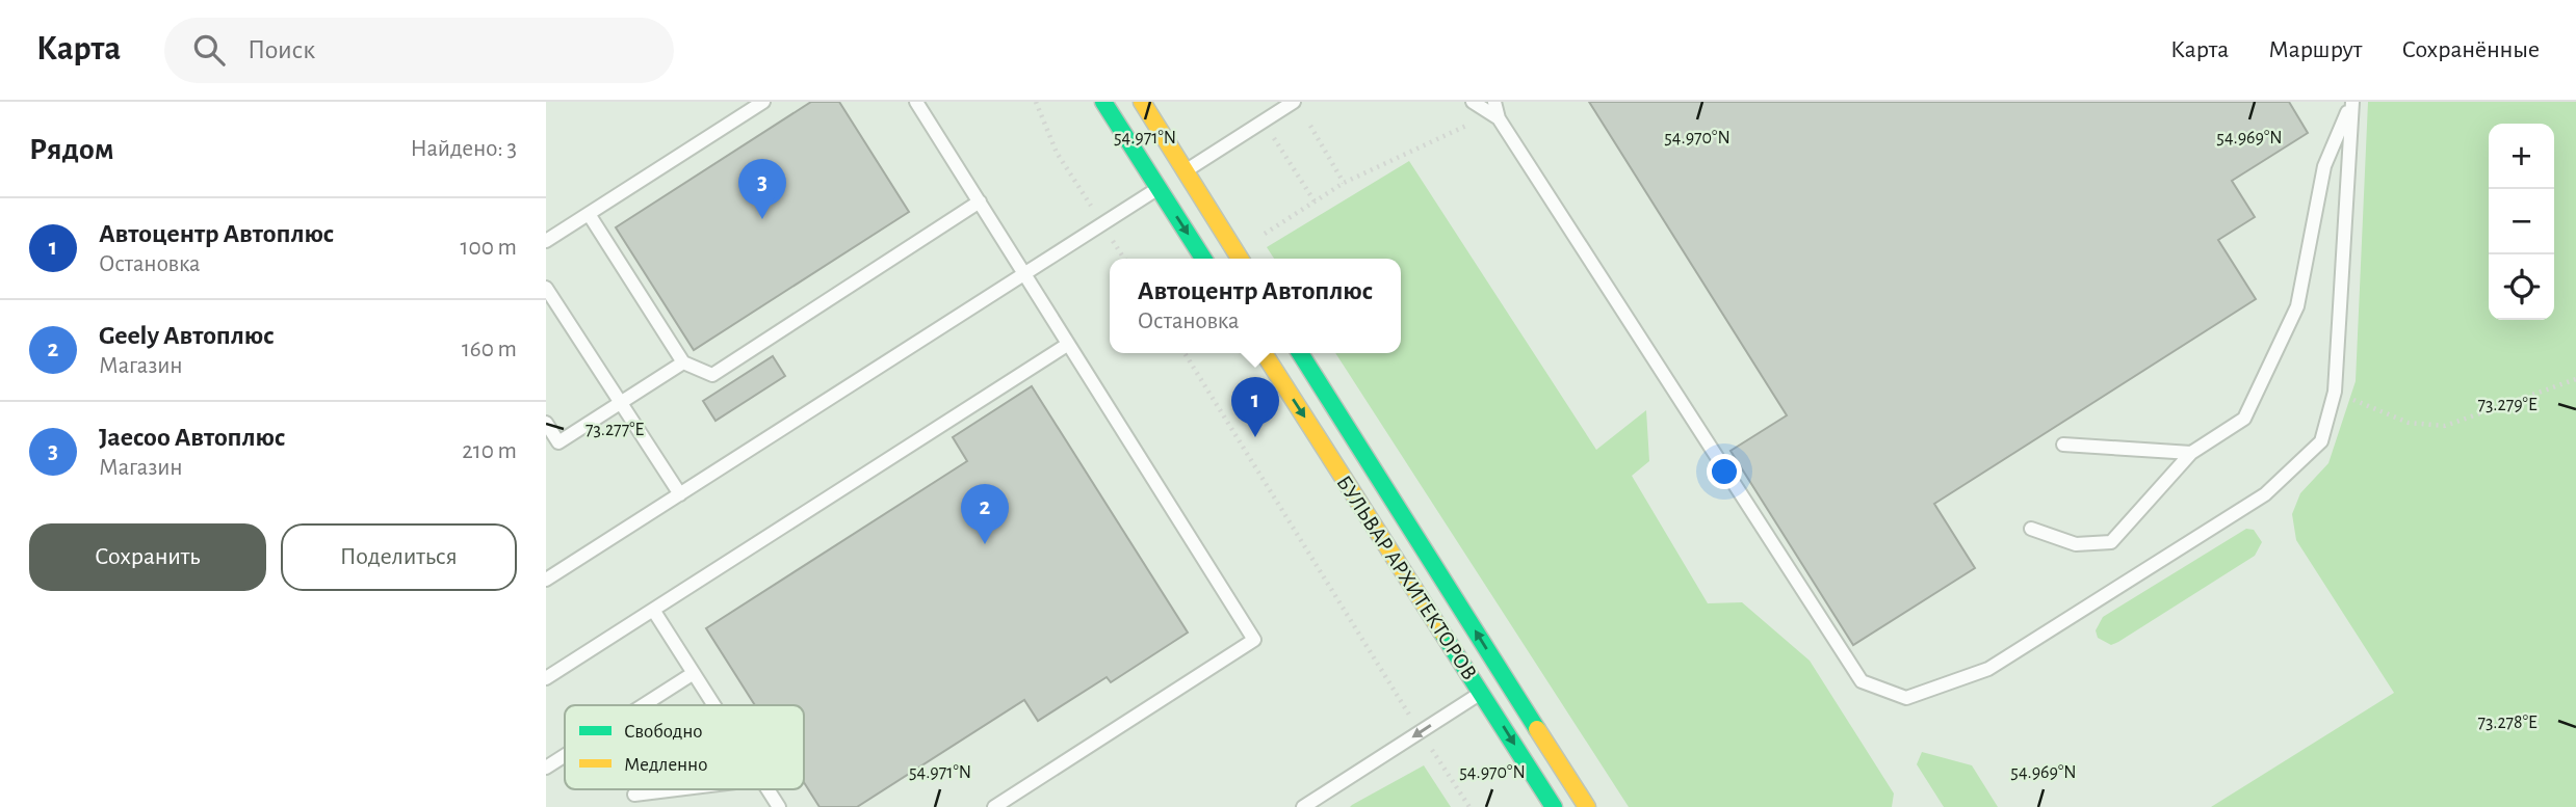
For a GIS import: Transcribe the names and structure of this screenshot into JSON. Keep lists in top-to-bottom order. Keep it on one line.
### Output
{"streets":{"main road":["БУЛЬВАР АРХИТЕКТОРОВ"]},"legend":["Свободно","Медленно"],"page":{"header":"Карта","search":"Поиск","nav":["Карта","Маршрут","Сохранённые"],"heading":["Рядом","Найдено: 3"],"map_buttons":["+","−"],"pins":["3","1","2"],"list":[{"mark":"1","name":"Автоцентр Автоплюс","note":"Остановка","value":"100 m"},{"mark":"2","name":"Geely Автоплюс","note":"Магазин","value":"160 m"},{"mark":"3","name":"Jaecoo Автоплюс","note":"Магазин","value":"210 m"}],"popup":["Автоцентр Автоплюс","Остановка"],"buttons":["Сохранить","Поделиться"]},"coordinates":["54.971°N","54.970°N","54.969°N","73.279°E","73.277°E","73.278°E"]}
